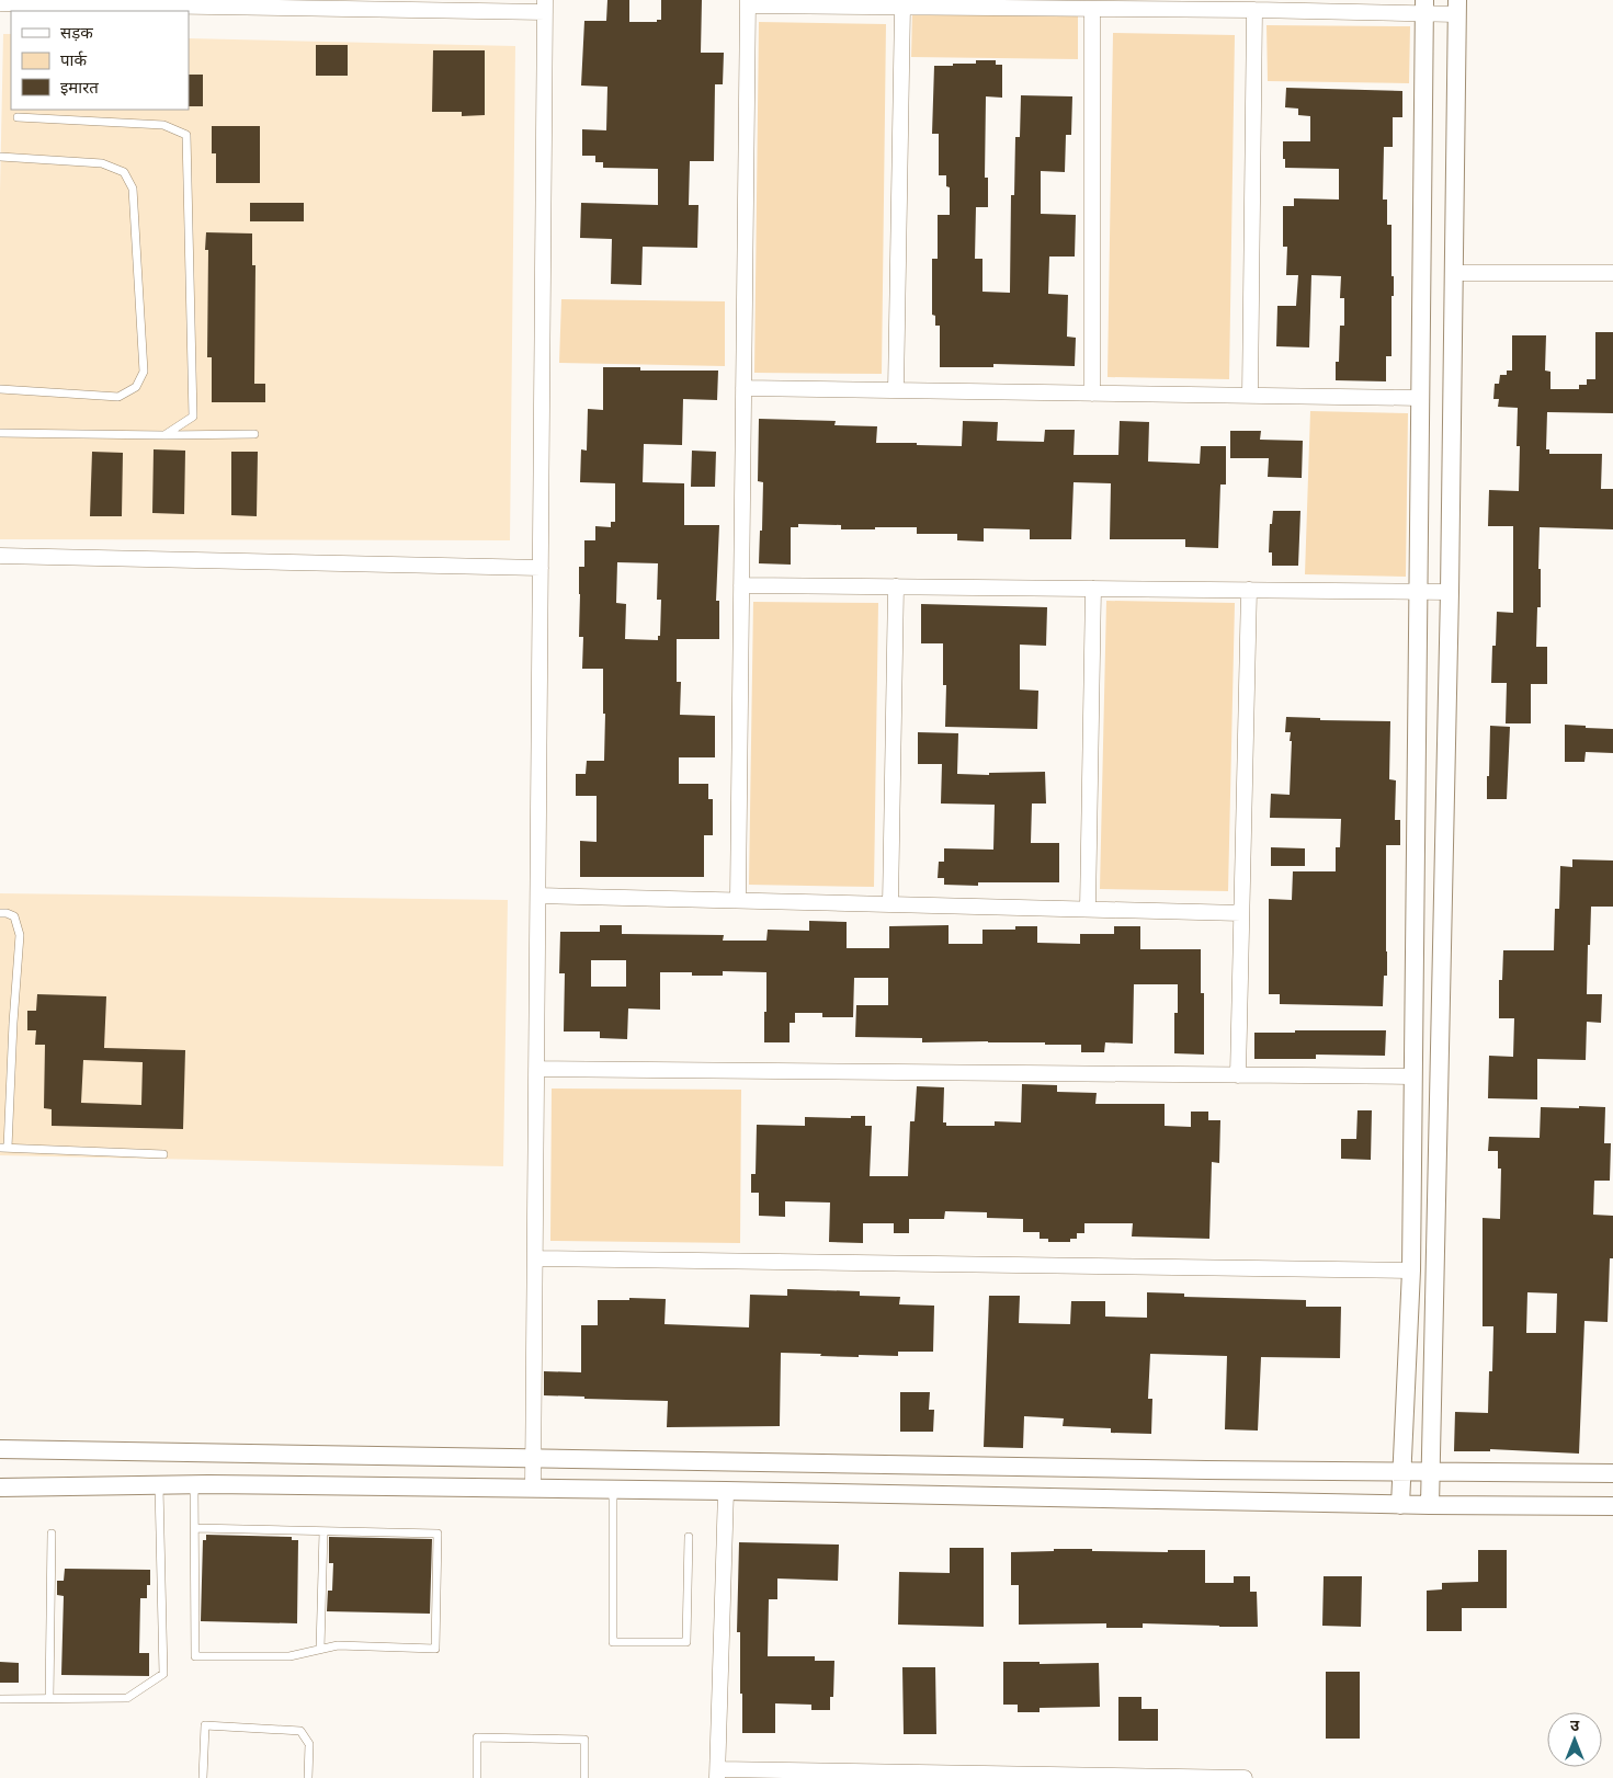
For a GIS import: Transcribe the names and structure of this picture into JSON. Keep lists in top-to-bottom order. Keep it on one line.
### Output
{"legend":["सड़क","पार्क","इमारत"],"north":"top"}
